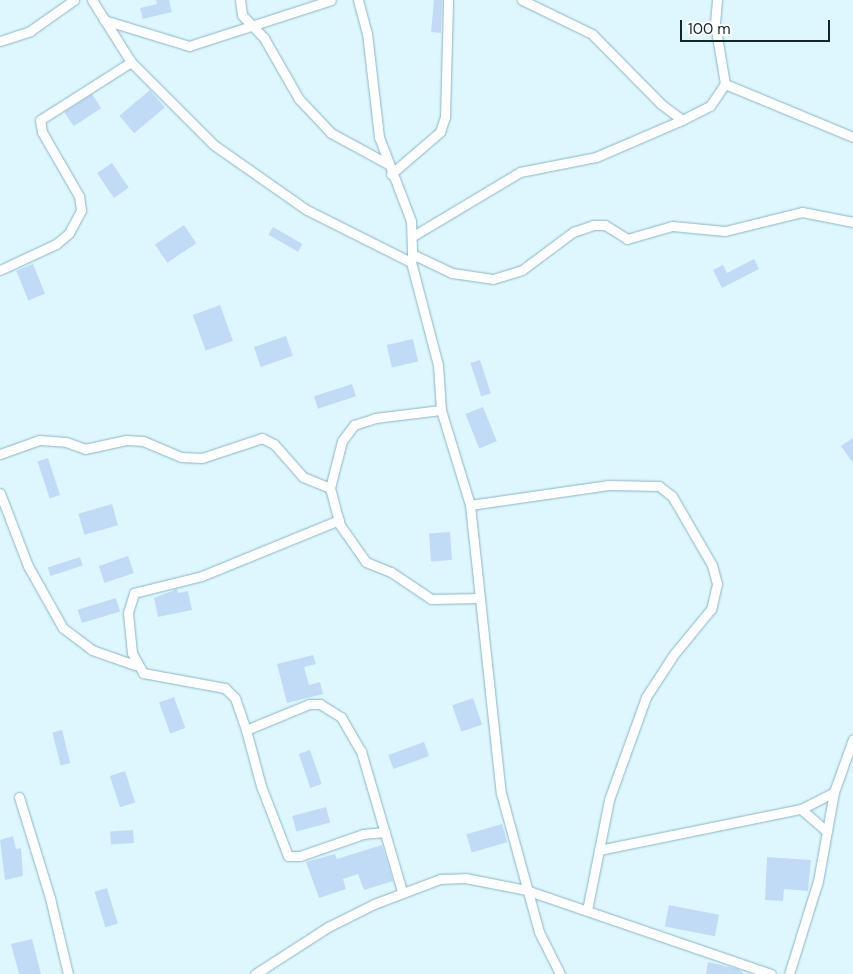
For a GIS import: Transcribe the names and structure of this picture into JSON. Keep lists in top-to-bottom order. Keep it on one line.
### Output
{"scale_bar":"100 m"}
